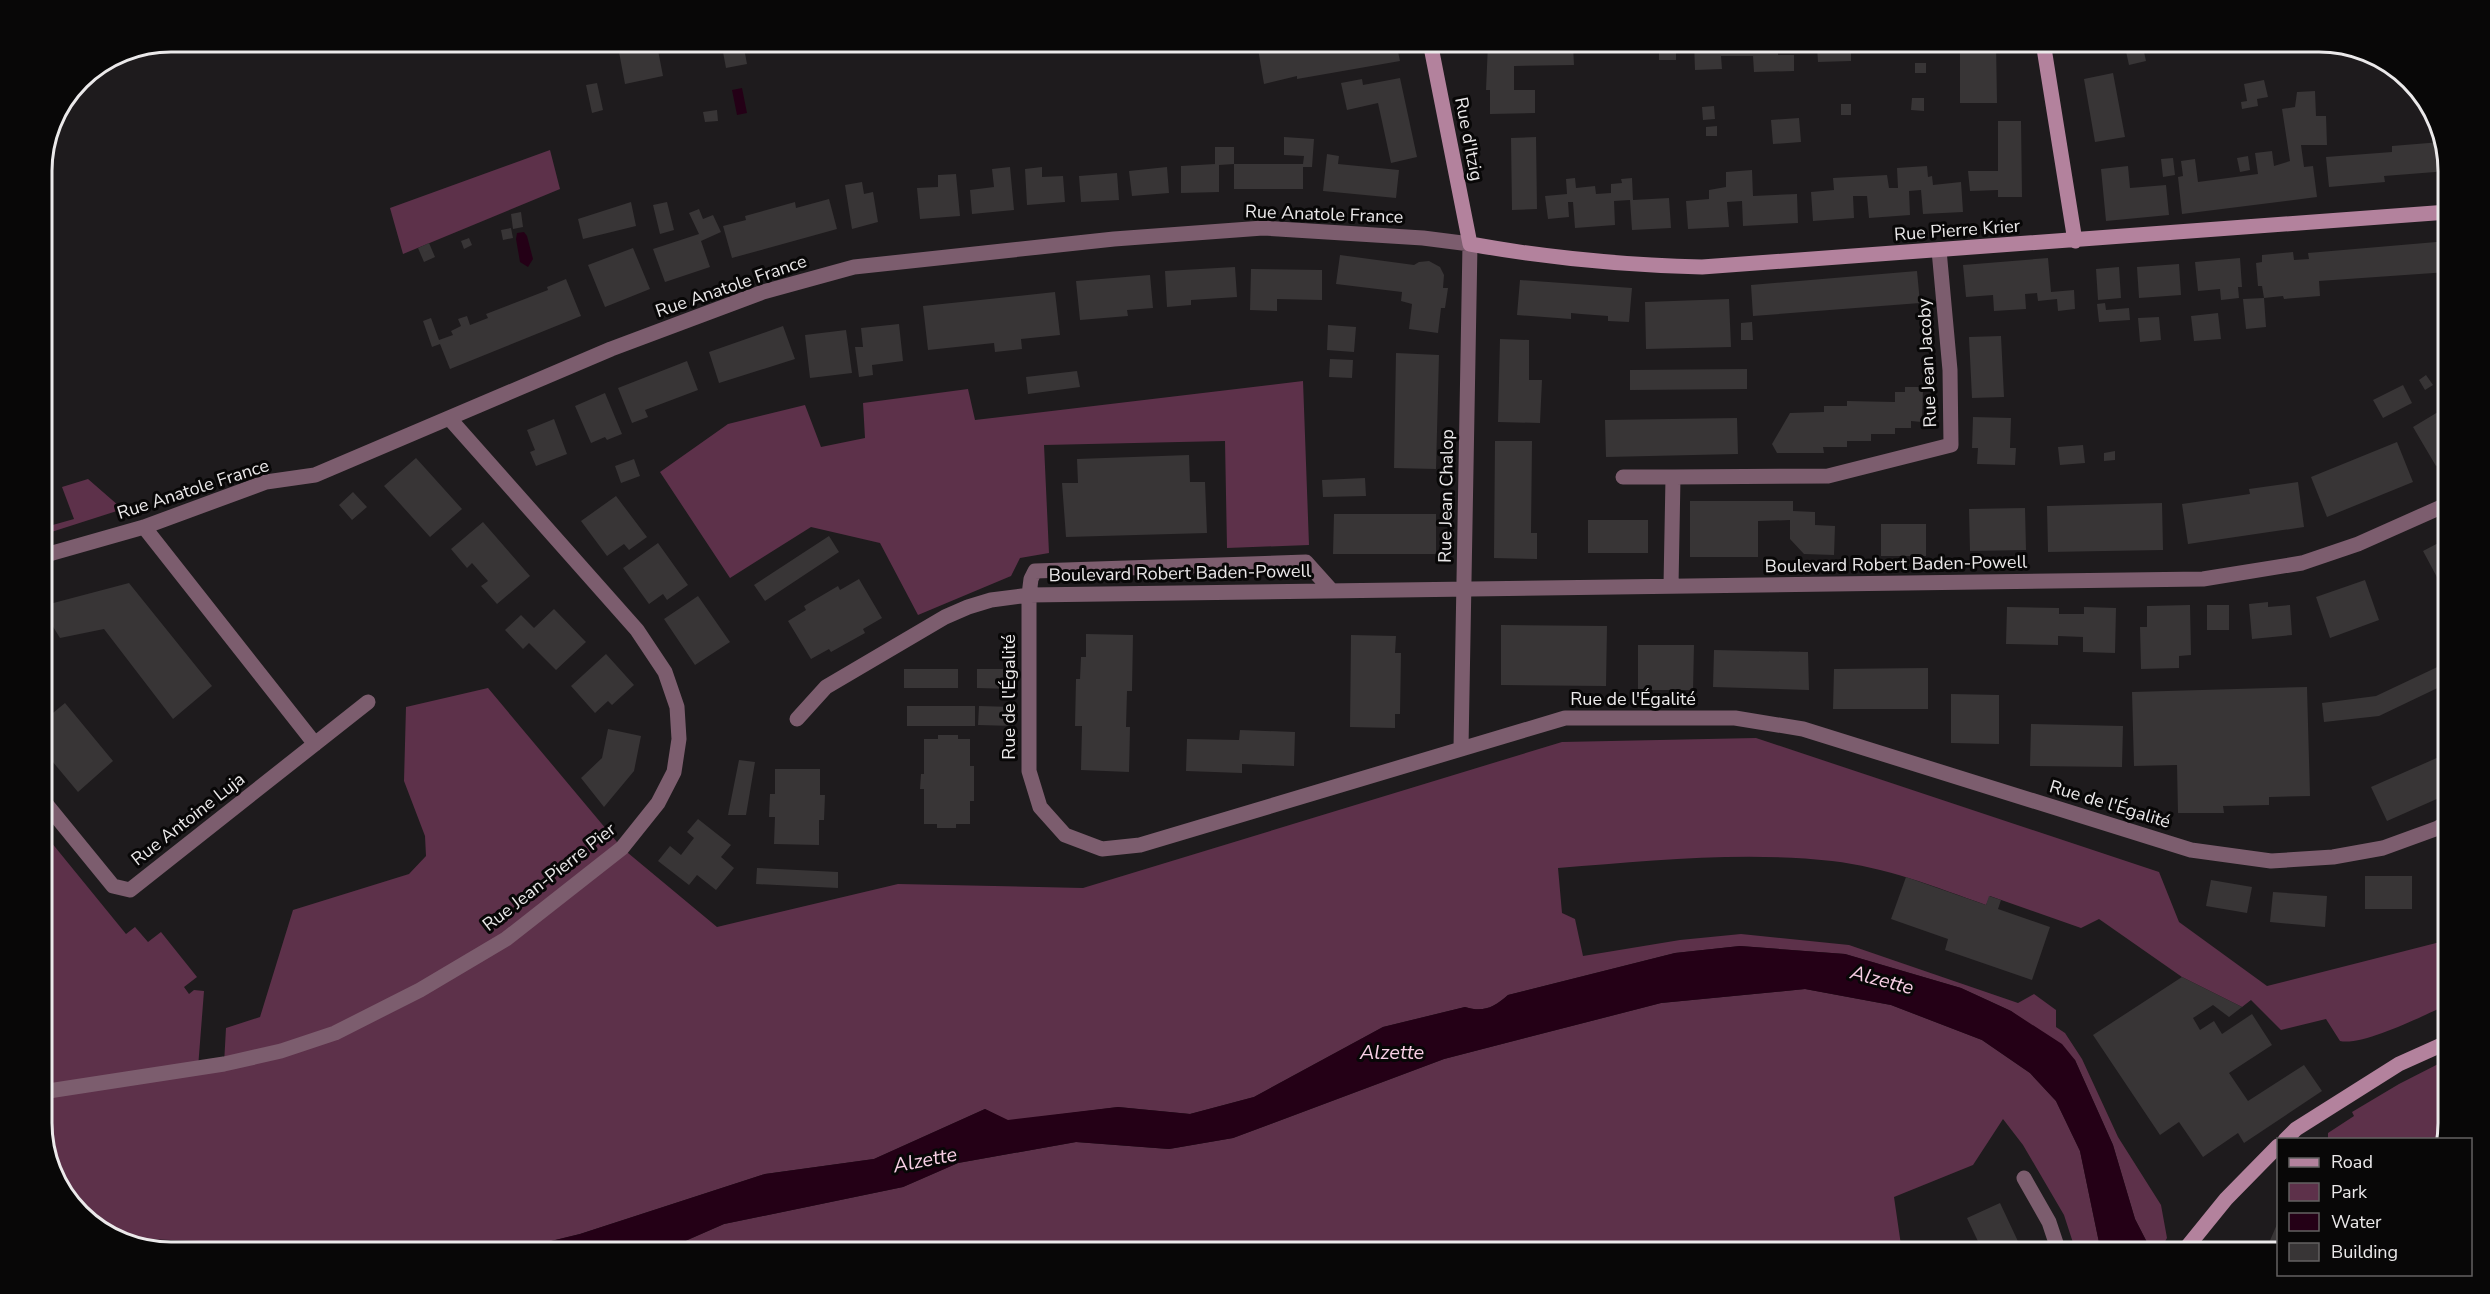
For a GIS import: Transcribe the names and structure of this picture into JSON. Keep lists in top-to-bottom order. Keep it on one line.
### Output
{"streets":{"main road":["Rue d'Itzig","Rue Pierre Krier"],"street":["Rue Anatole France","Rue Jean Jacoby","Rue Jean Chalop","Boulevard Robert Baden-Powell","Rue de l'Égalité","Rue Antoine Luja","Rue Jean-Pierre Pier"]},"crossings":[["Rue d'Itzig","Rue Anatole France"],["Rue d'Itzig","Rue Pierre Krier"],["Rue d'Itzig","Rue Jean Chalop"],["Rue Anatole France","Rue Pierre Krier"],["Rue Anatole France","Rue Jean Chalop"],["Rue Anatole France","Rue Jean-Pierre Pier"],["Rue Pierre Krier","Rue Jean Jacoby"],["Rue Pierre Krier","Rue Jean Chalop"],["Rue Jean Chalop","Boulevard Robert Baden-Powell"],["Rue Jean Chalop","Rue de l'Égalité"],["Boulevard Robert Baden-Powell","Rue de l'Égalité"]],"water":["Alzette"],"legend":["Road","Park","Water","Building"]}
